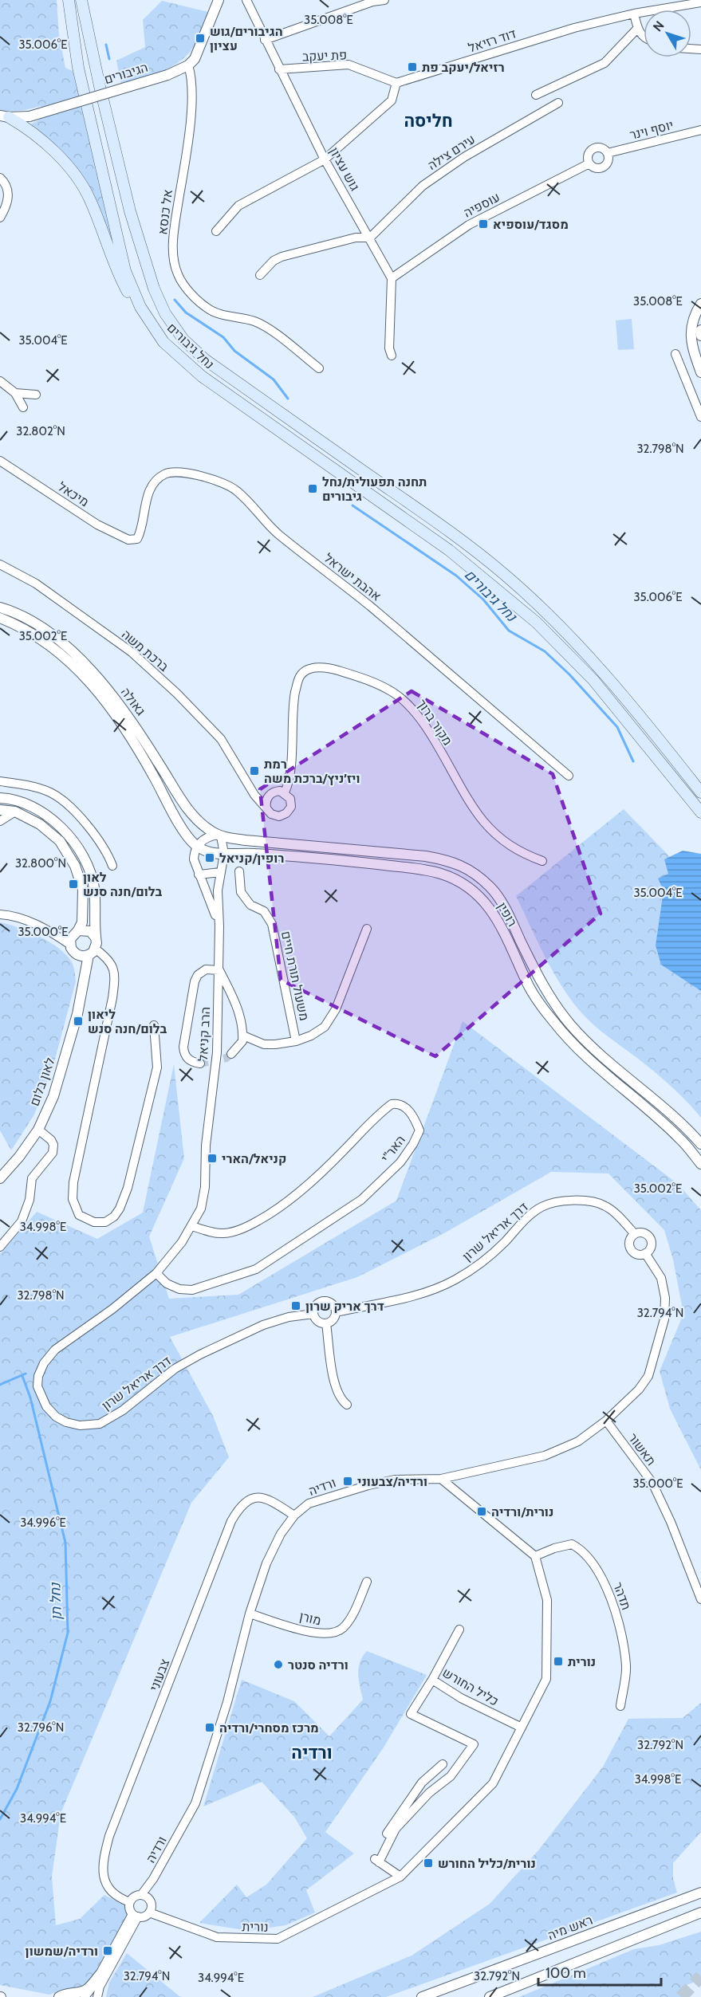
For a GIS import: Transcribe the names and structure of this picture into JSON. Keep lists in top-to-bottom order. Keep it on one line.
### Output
{"streets":{"main road":["נחל גיבורים"],"street":["דוד רזיאל","פת יעקב","הגיבורים","יוסף וינר","עירם צילה","גוש עציון","עוספיה","אל כנסא","מיכאל","אהבת ישראל","ברכת משה","גאולה","מקור ברוך","רופין","משעול תורת חיים","הרב קניאל","לאון בלום","האר\"י","דרך אריאל שרון","תאשור","ורדיה","תדהר","מורן","צבעוני","כליל החורש","נורית","ראש מיה"]},"crossings":[["דוד רזיאל","פת יעקב"],["פת יעקב","גוש עציון"],["הגיבורים","אל כנסא"],["יוסף וינר","עוספיה"],["עירם צילה","גוש עציון"],["גוש עציון","עוספיה"],["מיכאל","אהבת ישראל"],["ברכת משה","מקור ברוך"],["גאולה","רופין"],["גאולה","הרב קניאל"],["רופין","הרב קניאל"],["הרב קניאל","האר\"י"],["האר\"י","דרך אריאל שרון"],["דרך אריאל שרון","ורדיה"],["תאשור","ורדיה"],["ורדיה","מורן"],["ורדיה","צבעוני"],["ורדיה","נורית"],["תדהר","נורית"],["צבעוני","נורית"],["כליל החורש","נורית"]],"districts":["חליסה","ורדיה"],"water":["נחל גיבורים","נחל תן"],"places":{"transit":["הגיבורים/גוש עציון","רזיאל/יעקב פת","מסגד/עוספיא","תחנה תפעולית/נחל גיבורים","רמת ויז׳ניץ/ברכת משה","רופין/קניאל","לאון בלום/חנה סנש","ליאון בלום/חנה סנש","קניאל/הארי","דרך אריק שרון","ורדיה/צבעוני","נורית/ורדיה","נורית","מרכז מסחרי/ורדיה","נורית/כליל החורש","ורדיה/שמשון"],"other":["ורדיה סנטר"]},"scale_bar":"100 m","north":"top left","coordinates":["35.008°E","35.006°E","35.004°E","32.802°N","32.798°N","35.002°E","32.800°N","35.000°E","34.998°E","32.794°N","34.996°E","32.796°N","32.792°N","34.994°E"]}
